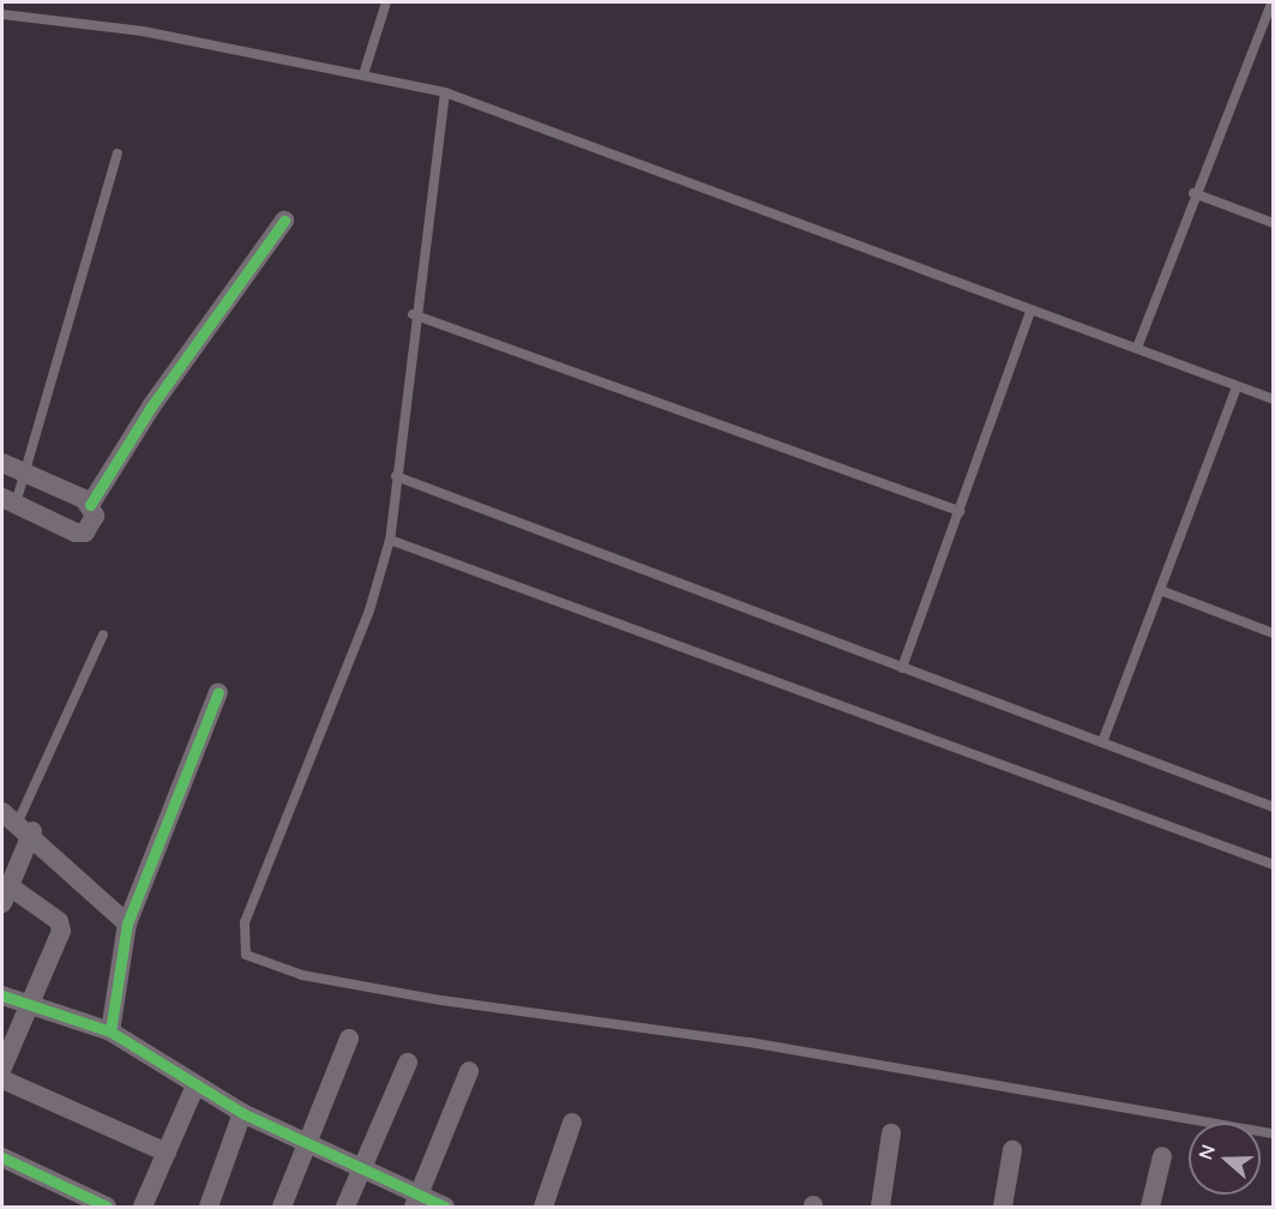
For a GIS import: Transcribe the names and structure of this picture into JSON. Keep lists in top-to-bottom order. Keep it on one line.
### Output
{"north":"left"}
